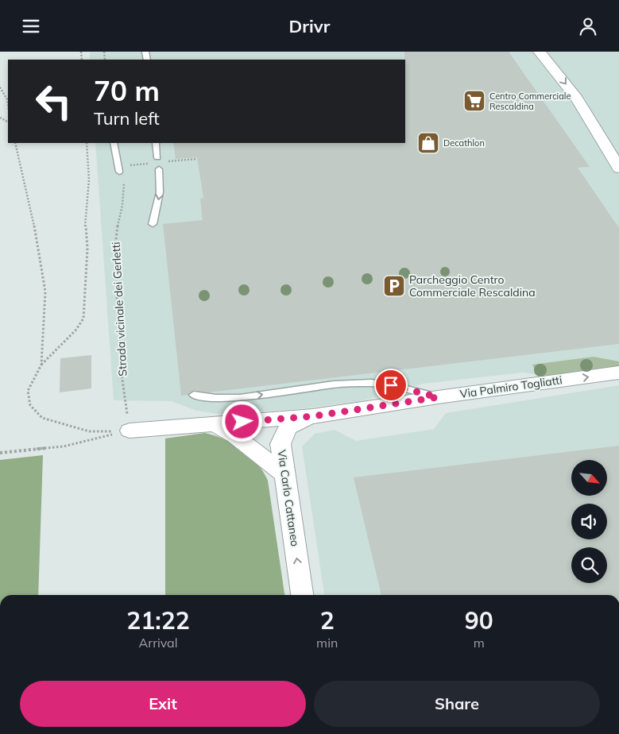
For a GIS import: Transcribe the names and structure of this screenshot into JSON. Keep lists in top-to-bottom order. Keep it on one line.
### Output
{"streets":{"street":["Via Palmiro Togliatti","Via Carlo Cattaneo"],"path":["Strada vicinale dei Gerletti"]},"crossings":[["Strada vicinale dei Gerletti","Via Palmiro Togliatti"],["Via Palmiro Togliatti","Via Carlo Cattaneo"]],"one_way":["Via Palmiro Togliatti","Via Carlo Cattaneo"],"places":{"supermarket":["Centro Commerciale Rescaldina"],"shop":["Decathlon"],"parking":["Parcheggio Centro Commerciale Rescaldina"]},"north":"bottom right","page":{"header":"Drivr","turn":["70 m","Turn left"],"eta":["21:22","Arrival","2","min","90","m"],"buttons":["Exit","Share"]}}
